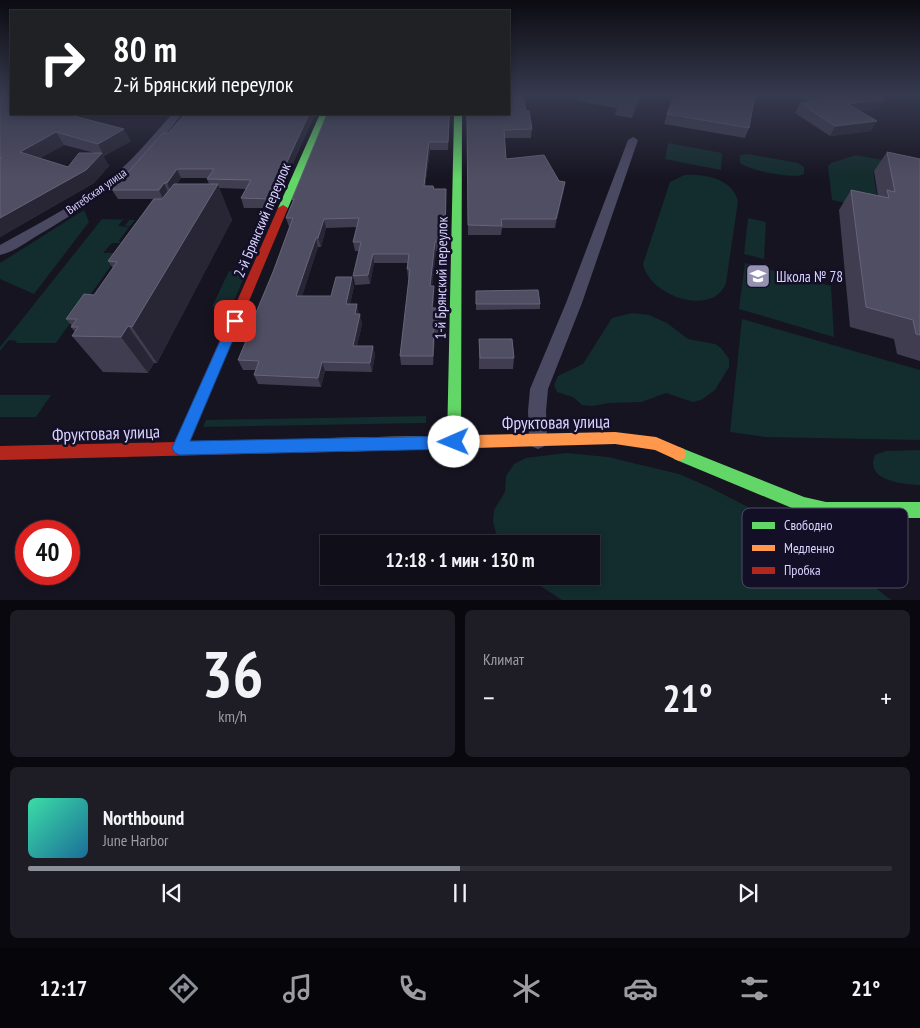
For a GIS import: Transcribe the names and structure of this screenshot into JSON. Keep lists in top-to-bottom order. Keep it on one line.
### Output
{"streets":{"street":["Витебская улица","2-й Брянский переулок","1-й Брянский переулок","Фруктовая улица"]},"crossings":[["2-й Брянский переулок","Фруктовая улица"],["1-й Брянский переулок","Фруктовая улица"]],"places":{"school or university":["Школа № 78"]},"legend":["Свободно","Медленно","Пробка"],"page":{"turn":["80 m","2-й Брянский переулок"],"limit":"40","trip":"12:18 · 1 мин · 130 m","tile":[["36","km/h"],"Климат"],"heat":["−","21°","+"],"song":["Northbound","June Harbor"],"tabs":["12:17","21°"]}}
